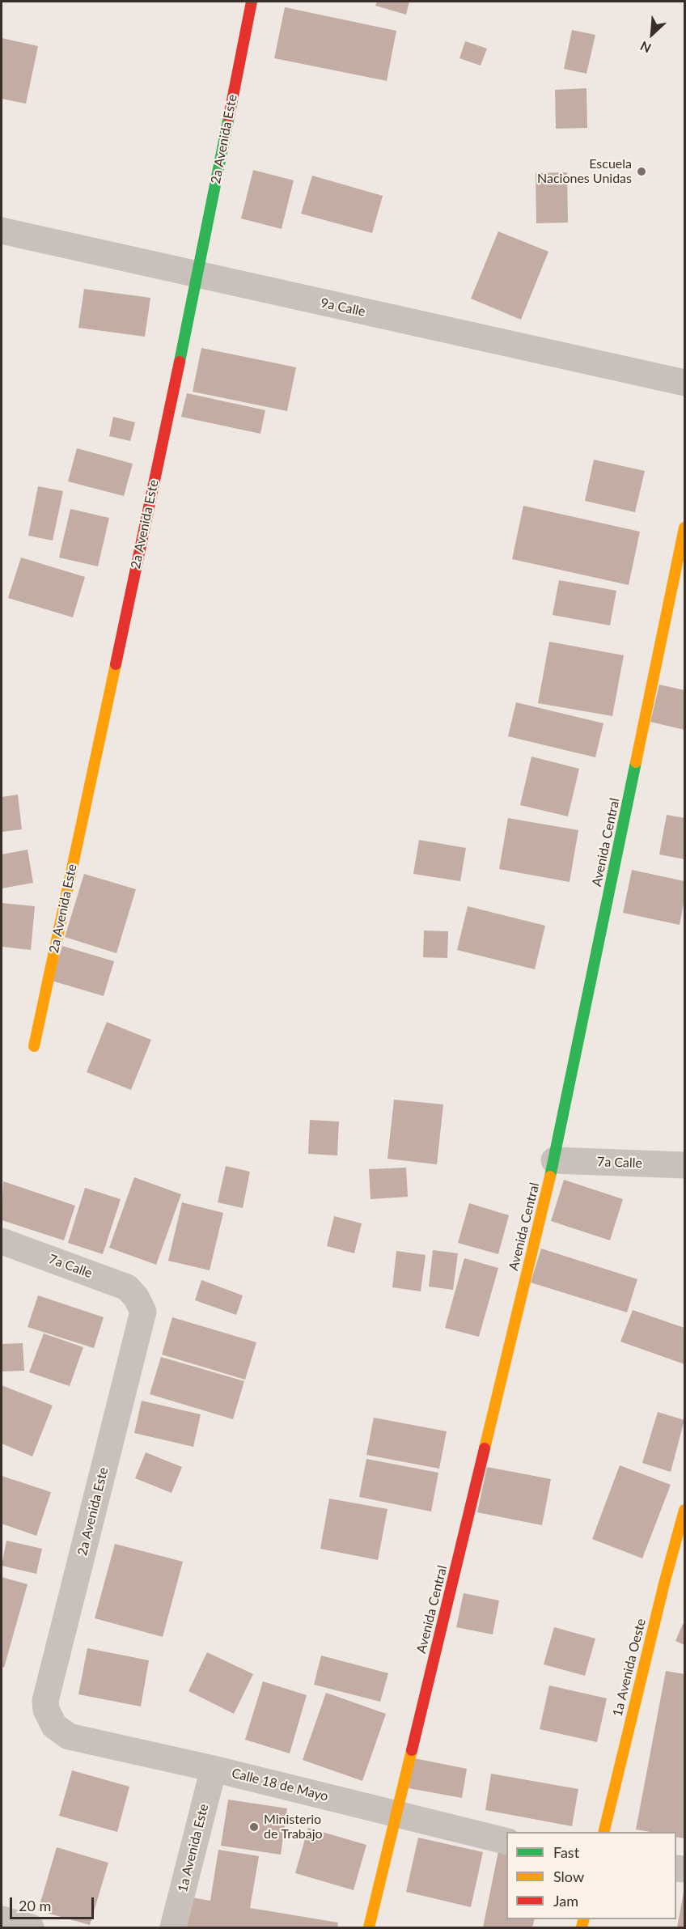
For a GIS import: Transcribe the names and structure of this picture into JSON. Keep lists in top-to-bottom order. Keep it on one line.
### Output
{"streets":{"street":["2a Avenida Este","9a Calle","Avenida Central","7a Calle","1a Avenida Oeste","Calle 18 de Mayo","1a Avenida Este"]},"crossings":[["2a Avenida Este","9a Calle"],["2a Avenida Este","7a Calle"],["2a Avenida Este","Calle 18 de Mayo"],["Avenida Central","7a Calle"],["Avenida Central","Calle 18 de Mayo"],["Calle 18 de Mayo","1a Avenida Este"]],"places":["Escuela Naciones Unidas","Ministerio de Trabajo"],"legend":["Fast","Slow","Jam"],"scale_bar":"20 m","north":"bottom left"}
